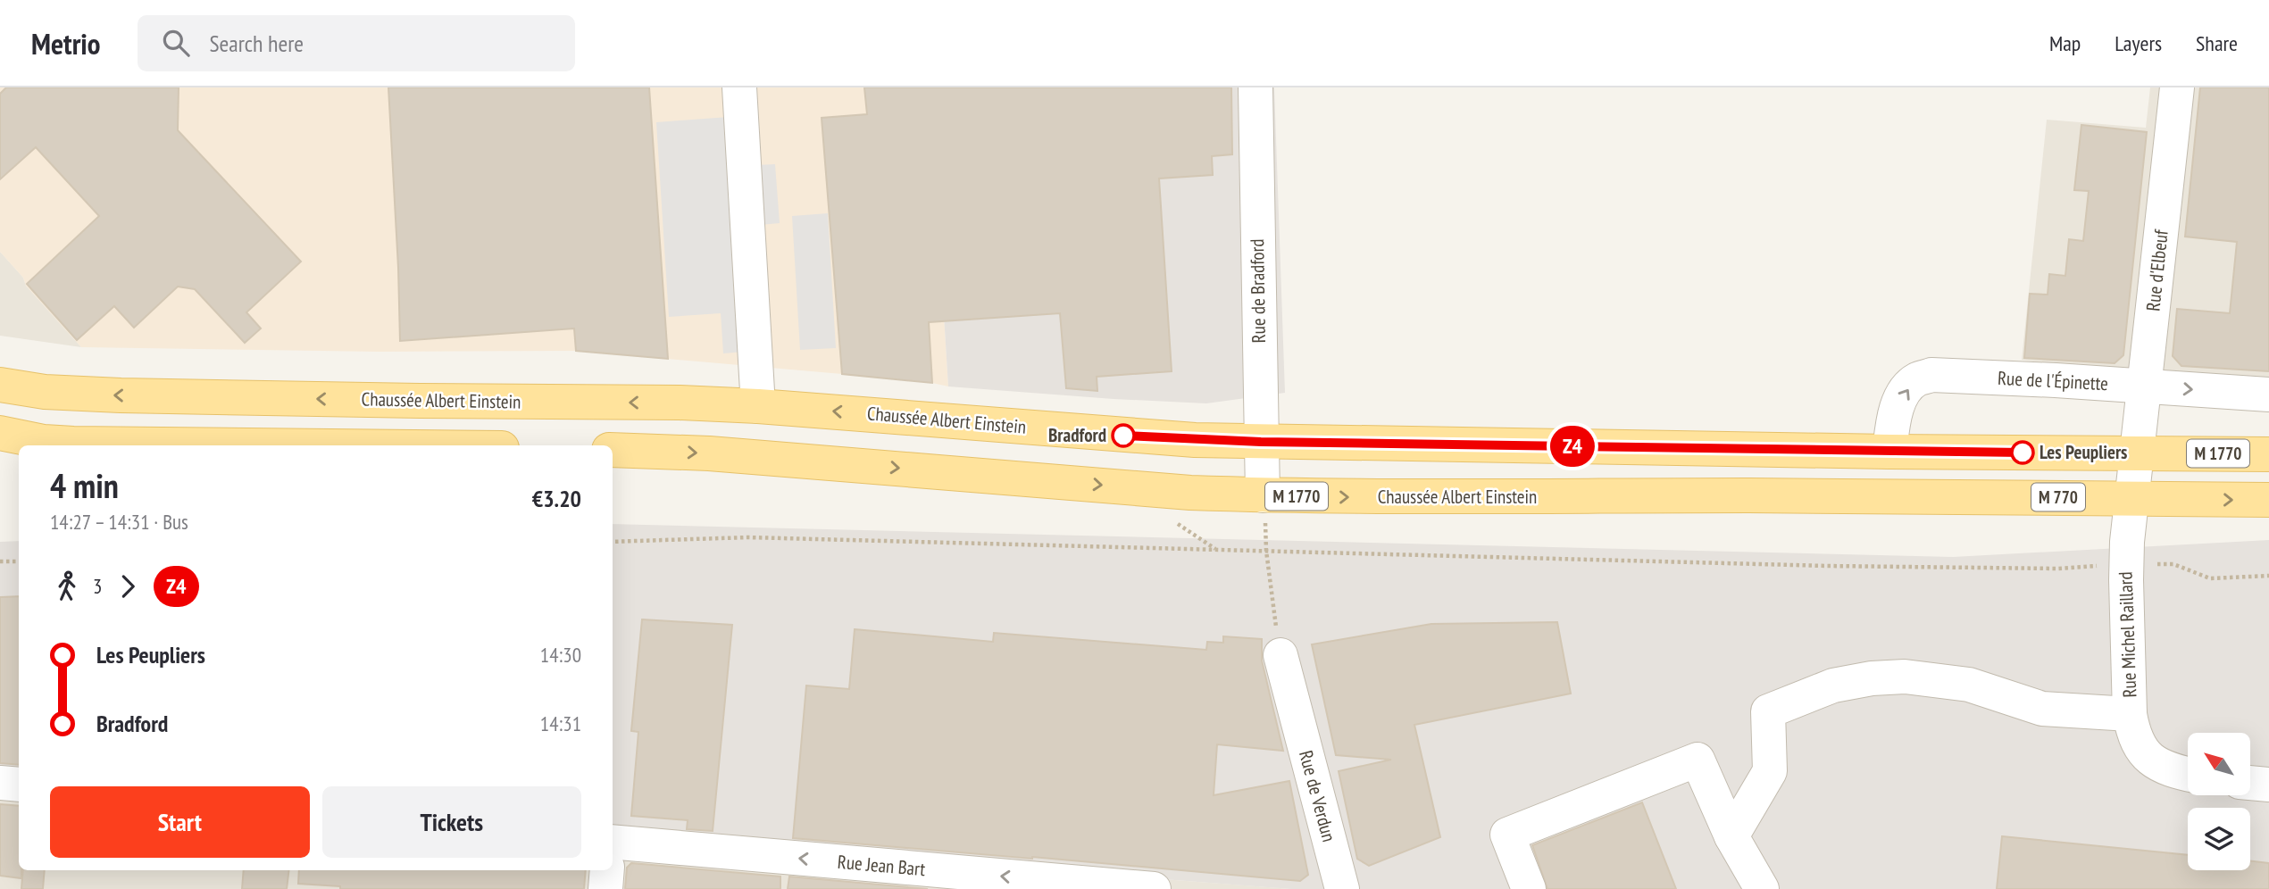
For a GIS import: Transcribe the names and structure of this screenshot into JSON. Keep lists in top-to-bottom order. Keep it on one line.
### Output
{"streets":{"main road":["Chaussée Albert Einstein","M 1770","M 770"],"street":["Rue d'Elbeuf","Rue de Bradford","Rue de l'Épinette","Rue Michel Raillard","Rue de Verdun","Rue Jean Bart"]},"crossings":[["Rue d'Elbeuf","Rue de l'Épinette"],["Rue d'Elbeuf","Chaussée Albert Einstein"],["Rue d'Elbeuf","Rue Michel Raillard"],["Rue de Bradford","Chaussée Albert Einstein"],["Rue de l'Épinette","Chaussée Albert Einstein"],["Chaussée Albert Einstein","Rue Michel Raillard"]],"one_way":["Rue de l'Épinette","Rue Jean Bart"],"places":["Bradford","Les Peupliers"],"lines":["bus line Z4"],"north":"top left","page":{"header":"Metrio","search":"Search here","nav":["Map","Layers","Share"],"on_map":"Z4","heading":["4 min","14:27 – 14:31 · Bus","€3.20"],"legs":["3","Z4"],"list":[{"name":"Les Peupliers","value":"14:30"},{"name":"Bradford","value":"14:31"}],"buttons":["Start","Tickets"]}}
